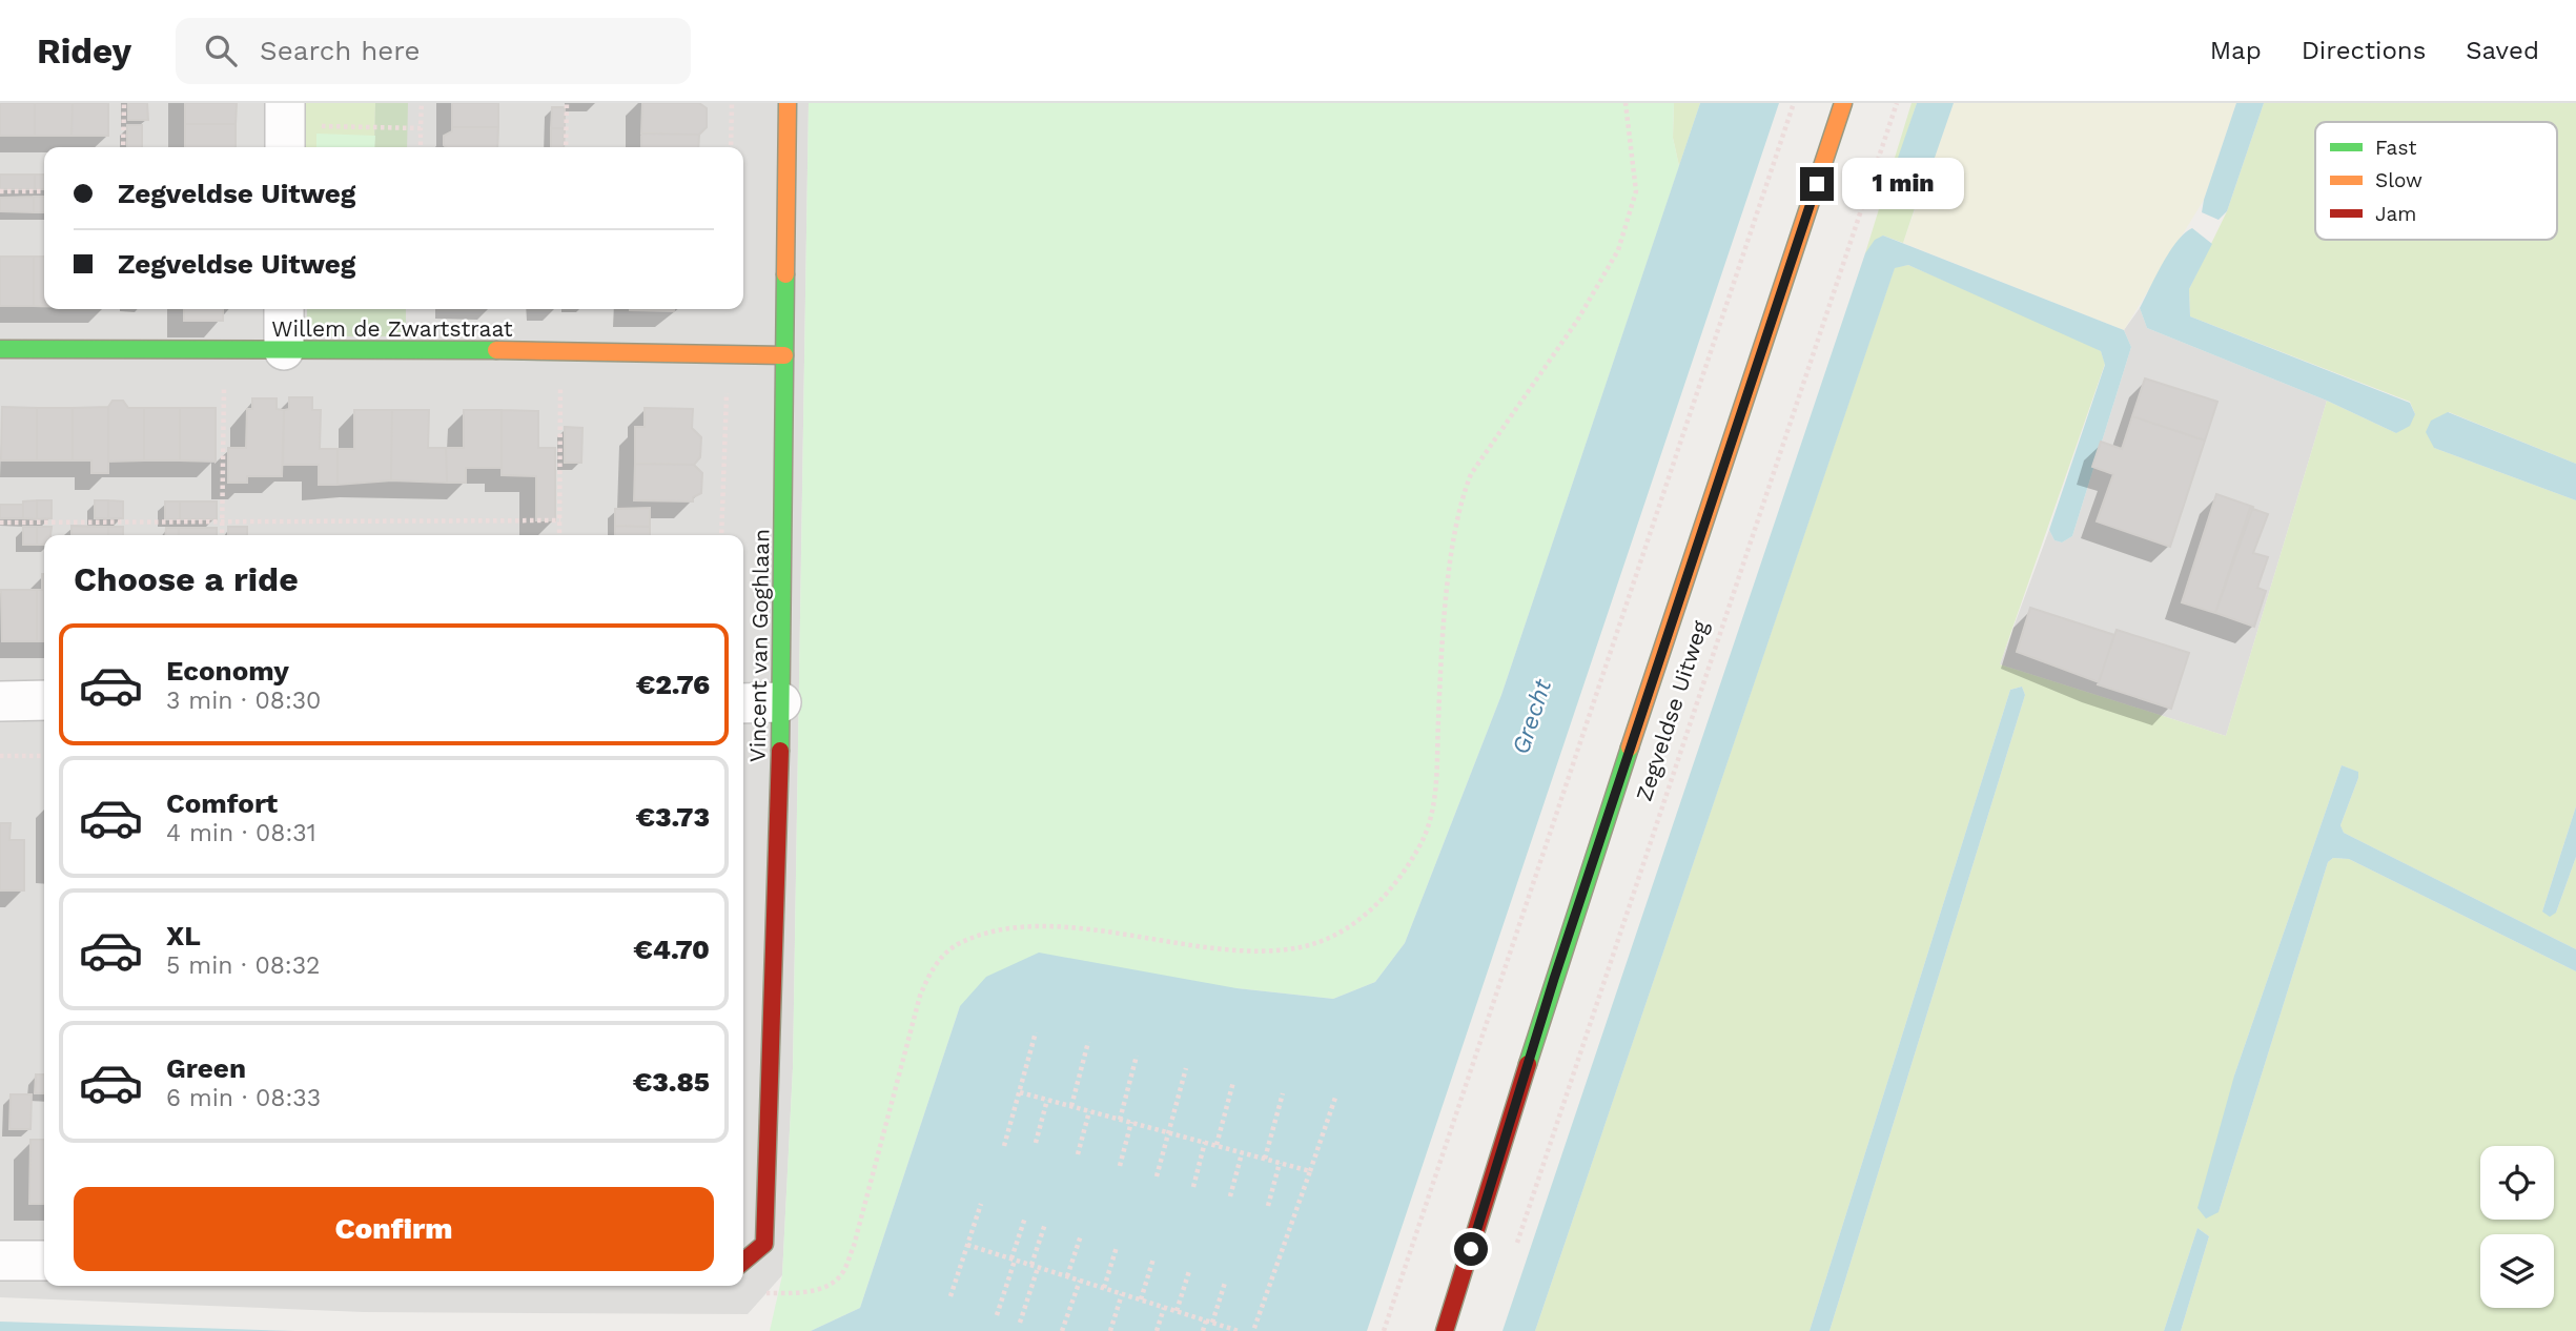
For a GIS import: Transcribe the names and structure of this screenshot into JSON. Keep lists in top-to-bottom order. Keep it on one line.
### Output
{"streets":{"street":["Willem de Zwartstraat","Vincent van Goghlaan","Zegveldse Uitweg"]},"crossings":[["Willem de Zwartstraat","Vincent van Goghlaan"]],"water":["Grecht"],"legend":["Fast","Slow","Jam"],"page":{"header":"Ridey","search":"Search here","nav":["Map","Directions","Saved"],"banner":["Zegveldse Uitweg","Zegveldse Uitweg"],"bubble":"1 min","heading":"Choose a ride","list":[{"name":"Economy","note":"3 min · 08:30","value":"€2.76"},{"name":"Comfort","note":"4 min · 08:31","value":"€3.73"},{"name":"XL","note":"5 min · 08:32","value":"€4.70"},{"name":"Green","note":"6 min · 08:33","value":"€3.85"}],"buttons":"Confirm"}}
